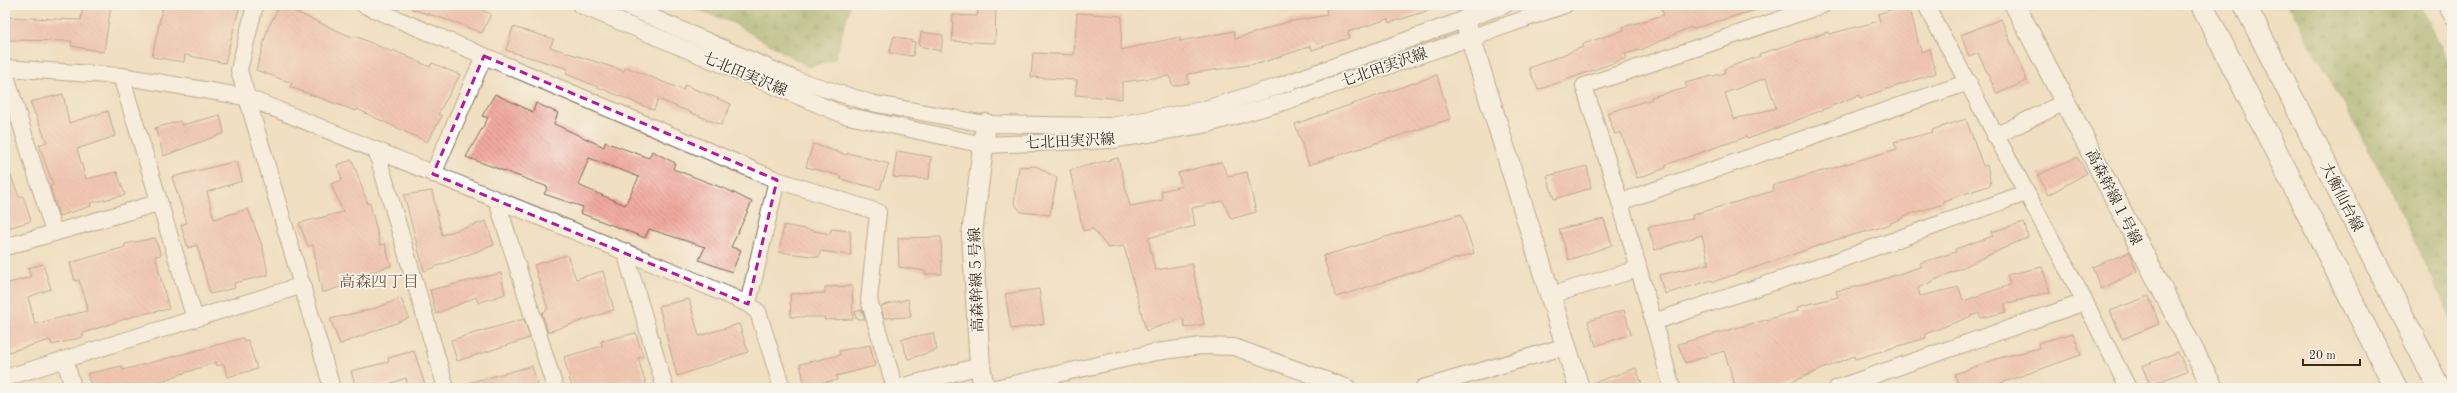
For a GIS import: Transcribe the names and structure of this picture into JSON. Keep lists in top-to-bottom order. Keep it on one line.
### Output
{"streets":{"main road":["大衡仙台線"],"street":["七北田実沢線","高森幹線１号線","高森幹線５号線"]},"crossings":[["七北田実沢線","高森幹線５号線"]],"districts":["高森四丁目"],"scale_bar":"20 m"}
